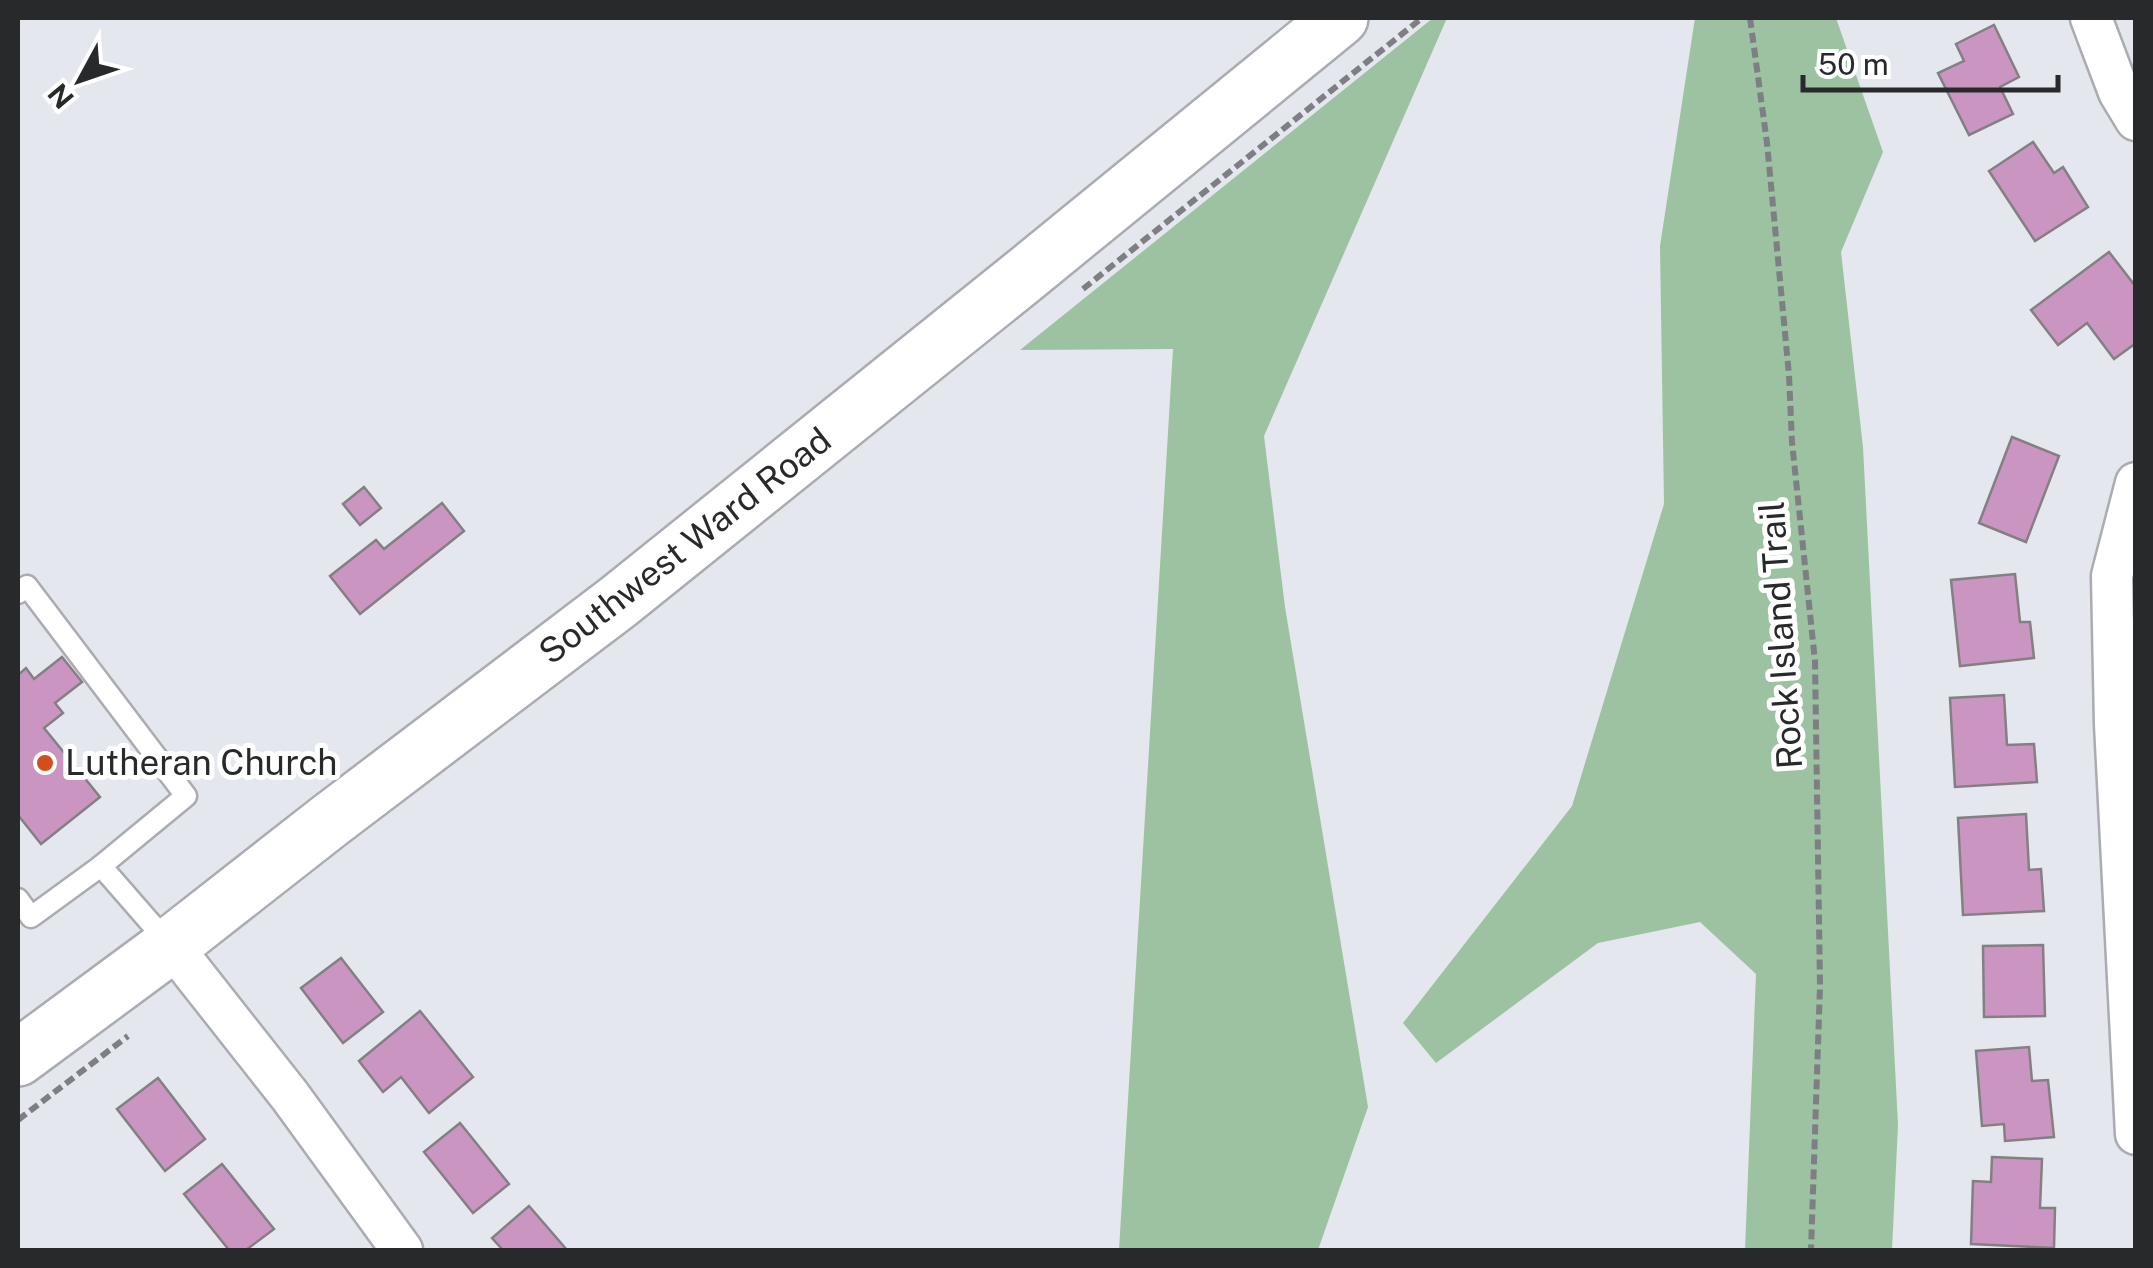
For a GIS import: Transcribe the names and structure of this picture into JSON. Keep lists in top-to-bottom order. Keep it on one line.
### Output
{"streets":{"main road":["Southwest Ward Road"],"path":["Rock Island Trail"]},"places":["Lutheran Church"],"scale_bar":"50 m","north":"bottom left"}
